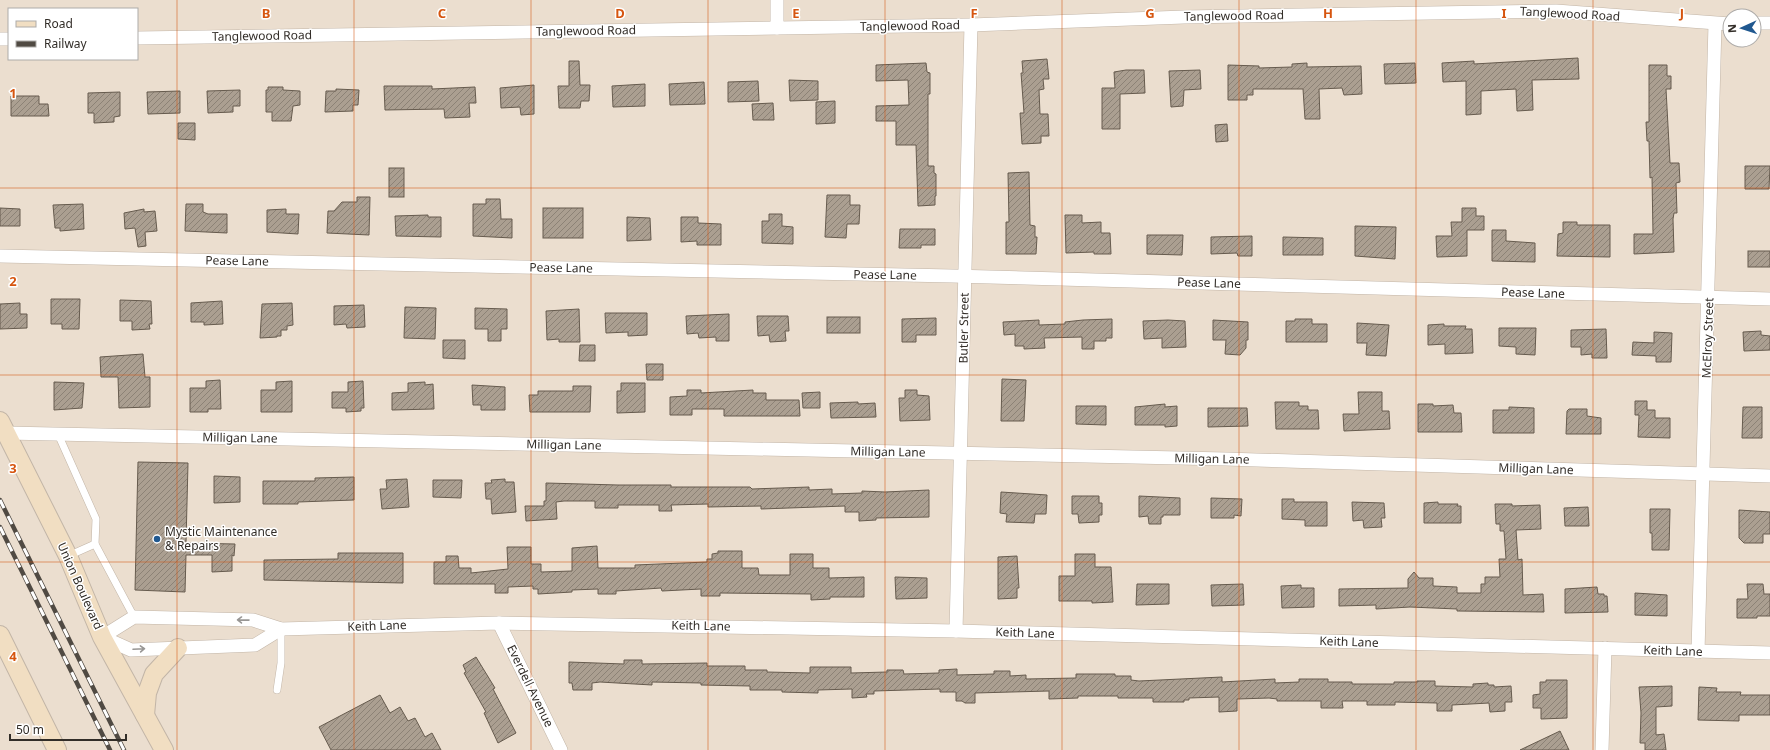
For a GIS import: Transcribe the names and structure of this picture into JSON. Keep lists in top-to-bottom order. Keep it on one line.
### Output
{"streets":{"main road":["Union Boulevard"],"street":["Tanglewood Road","Pease Lane","Butler Street","McElroy Street","Milligan Lane","Keith Lane","Everdell Avenue"]},"crossings":[["Tanglewood Road","Butler Street"],["Tanglewood Road","McElroy Street"],["Pease Lane","Butler Street"],["Pease Lane","McElroy Street"],["Butler Street","Milligan Lane"],["Butler Street","Keith Lane"],["McElroy Street","Milligan Lane"],["McElroy Street","Keith Lane"],["Milligan Lane","Union Boulevard"],["Keith Lane","Everdell Avenue"]],"places":["Mystic Maintenance & Repairs"],"legend":["Road","Railway"],"scale_bar":"50 m","north":"left","grid":{"columns":["B","C","D","E","F","G","H","I","J"],"rows":["1","2","3","4"]}}
